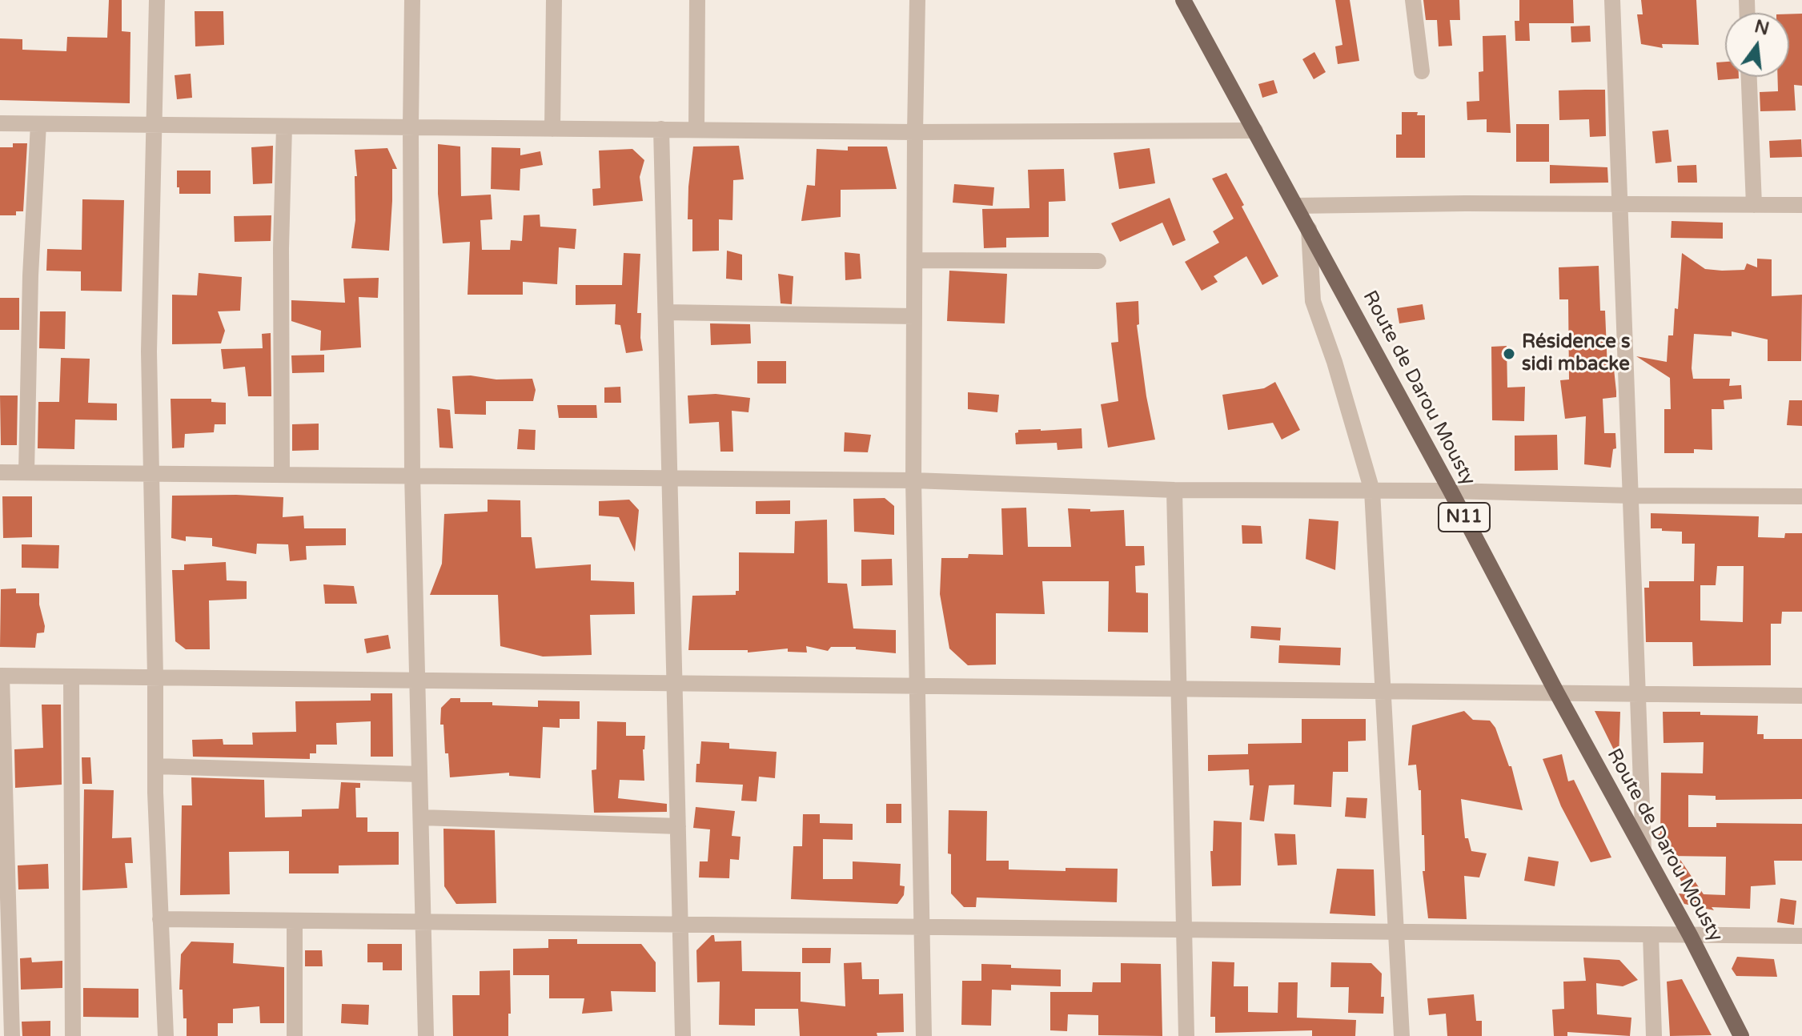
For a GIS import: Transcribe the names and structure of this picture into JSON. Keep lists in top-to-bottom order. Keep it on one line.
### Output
{"streets":{"main road":["Route de Darou Mousty","N11"]},"places":["Résidence s sidi mbacke"],"north":"top"}
